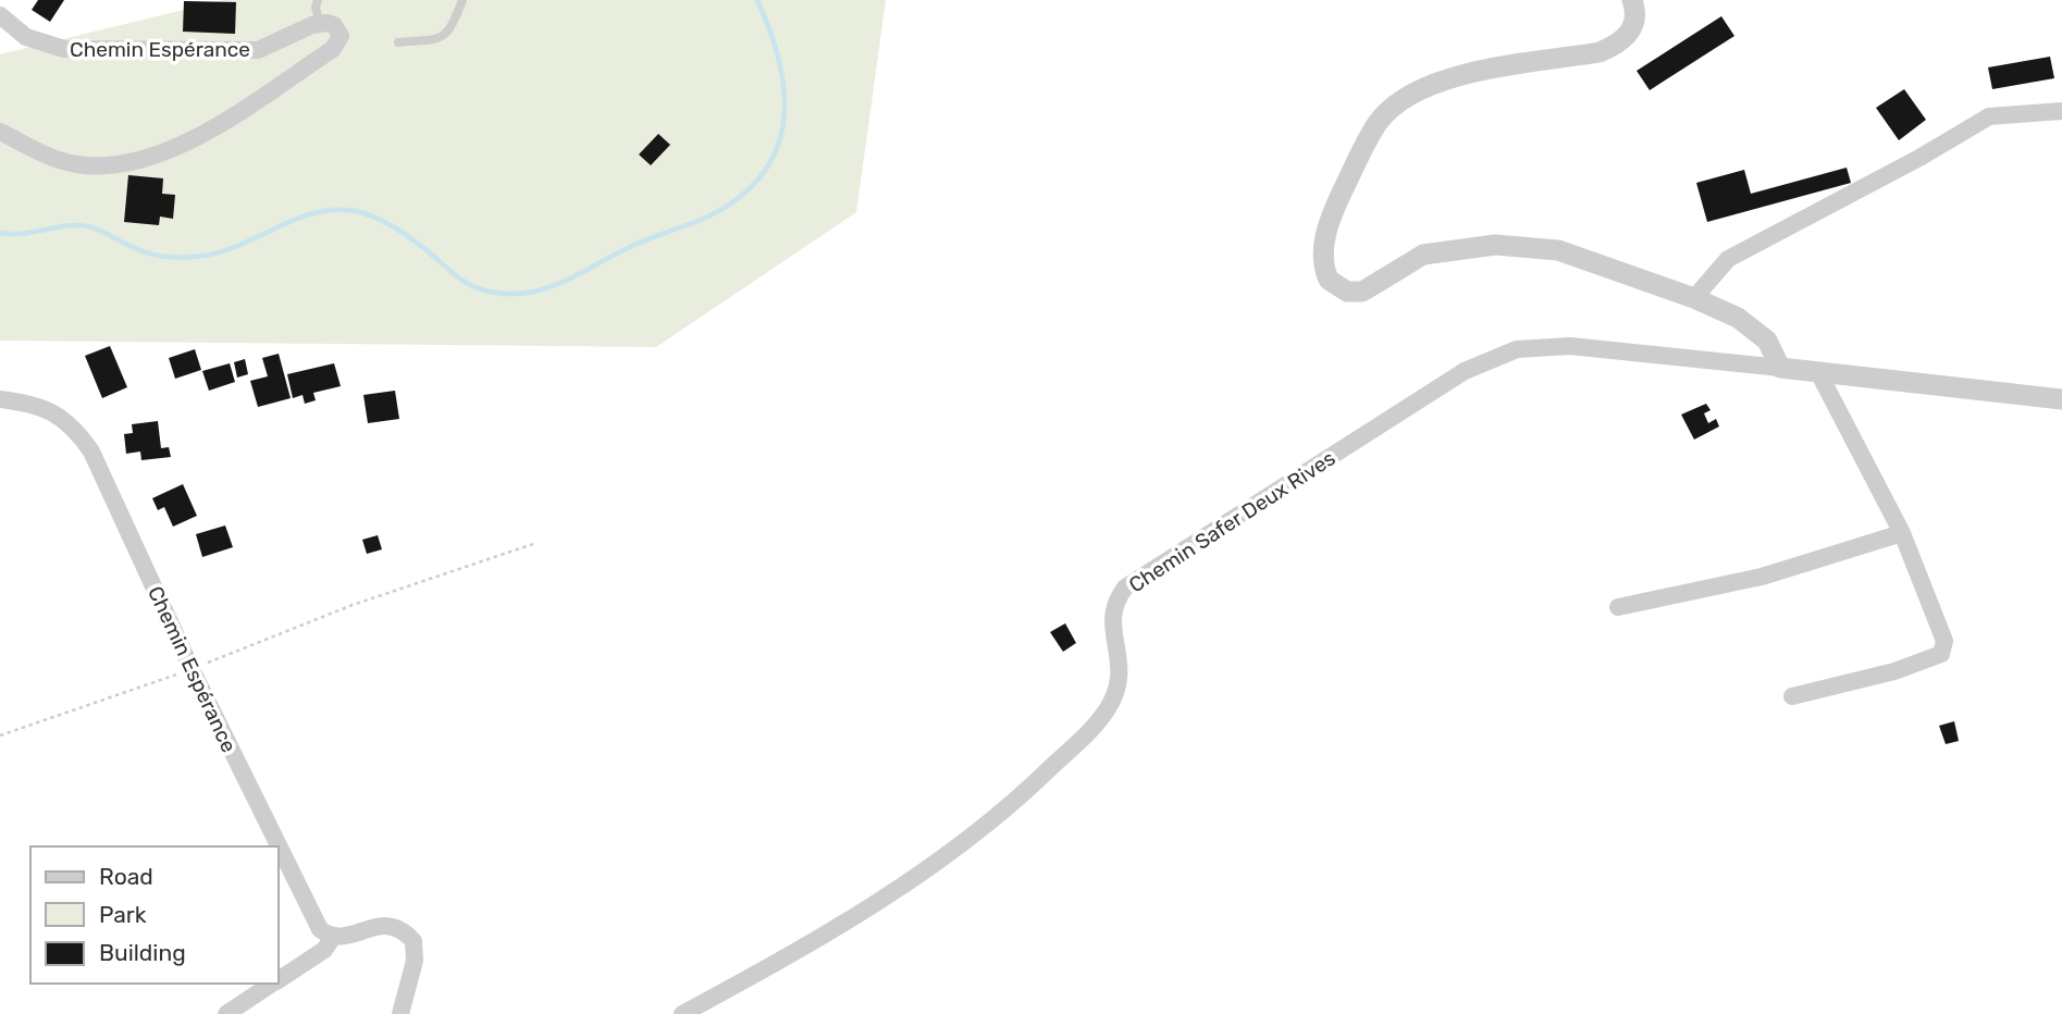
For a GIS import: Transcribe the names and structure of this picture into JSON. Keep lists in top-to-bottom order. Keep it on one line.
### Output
{"streets":{"street":["Chemin Espérance","Chemin Safer Deux Rives"]},"legend":["Road","Park","Building"]}
